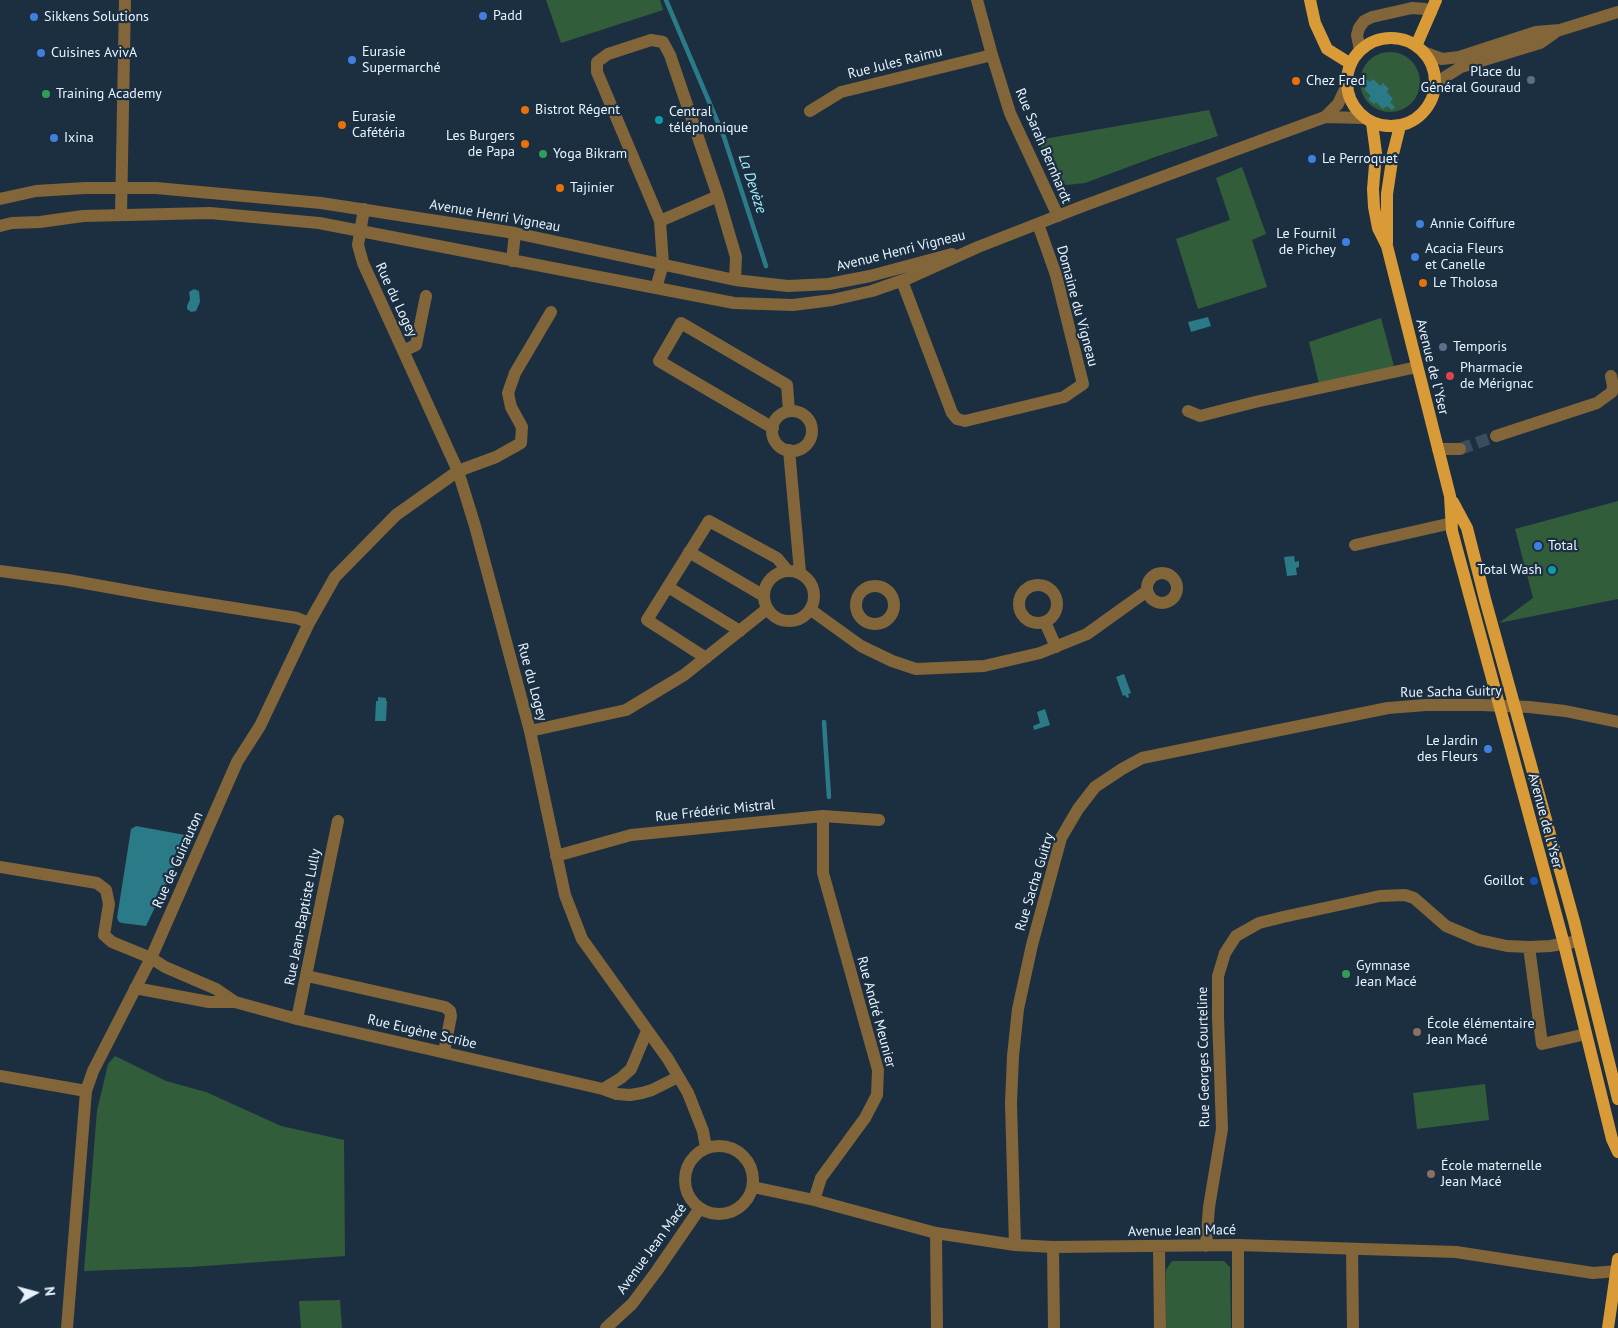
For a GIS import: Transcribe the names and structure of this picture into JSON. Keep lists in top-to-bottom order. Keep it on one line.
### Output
{"streets":{"main road":["Avenue de l'Yser"],"street":["Rue Jules Raimu","Rue Sarah Bernhardt","Avenue Henri Vigneau","Rue du Logey","Domaine du Vigneau","Rue Sacha Guitry","Rue Frédéric Mistral","Rue de Guirauton","Rue Jean-Baptiste Lully","Rue André Meunier","Rue Eugène Scribe","Rue Georges Courteline","Avenue Jean Macé"]},"crossings":[["Rue Jules Raimu","Rue Sarah Bernhardt"],["Rue Sarah Bernhardt","Avenue Henri Vigneau"],["Avenue Henri Vigneau","Rue du Logey"],["Avenue Henri Vigneau","Domaine du Vigneau"],["Avenue Henri Vigneau","Avenue de l'Yser"],["Rue du Logey","Rue Frédéric Mistral"],["Rue du Logey","Rue de Guirauton"],["Rue du Logey","Rue Eugène Scribe"],["Rue du Logey","Avenue Jean Macé"],["Avenue de l'Yser","Rue Sacha Guitry"],["Avenue de l'Yser","Rue Georges Courteline"],["Rue Sacha Guitry","Avenue Jean Macé"],["Rue Frédéric Mistral","Rue André Meunier"],["Rue de Guirauton","Rue Eugène Scribe"],["Rue Jean-Baptiste Lully","Rue Eugène Scribe"],["Rue André Meunier","Avenue Jean Macé"],["Rue Georges Courteline","Avenue Jean Macé"]],"water":["La Devèze"],"places":["Padd","Sikkens Solutions","Cuisines AvivA","Eurasie Supermarché","Place du Général Gouraud","Chez Fred","Training Academy","Bistrot Régent","Central téléphonique","Eurasie Cafétéria","Ixina","Les Burgers de Papa","Yoga Bikram","Le Perroquet","Tajinier","Annie Coiffure","Le Fournil de Pichey","Acacia Fleurs et Canelle","Le Tholosa","Temporis","Pharmacie de Mérignac","Total","Total Wash","Le Jardin des Fleurs","Goillot","Gymnase Jean Macé","École élémentaire Jean Macé","École maternelle Jean Macé"],"north":"right"}
